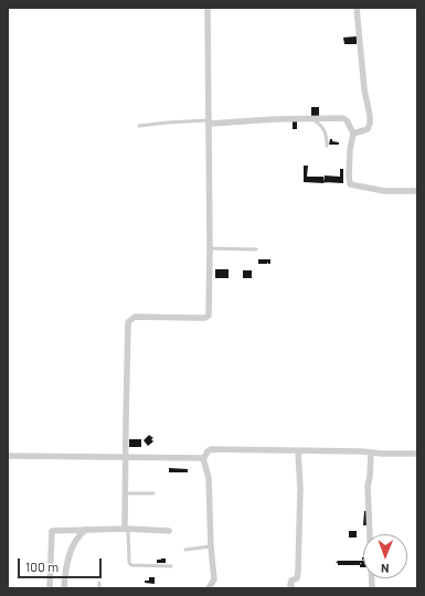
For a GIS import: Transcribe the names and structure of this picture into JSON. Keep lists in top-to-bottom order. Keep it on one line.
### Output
{"scale_bar":"100 m","north":"bottom"}
